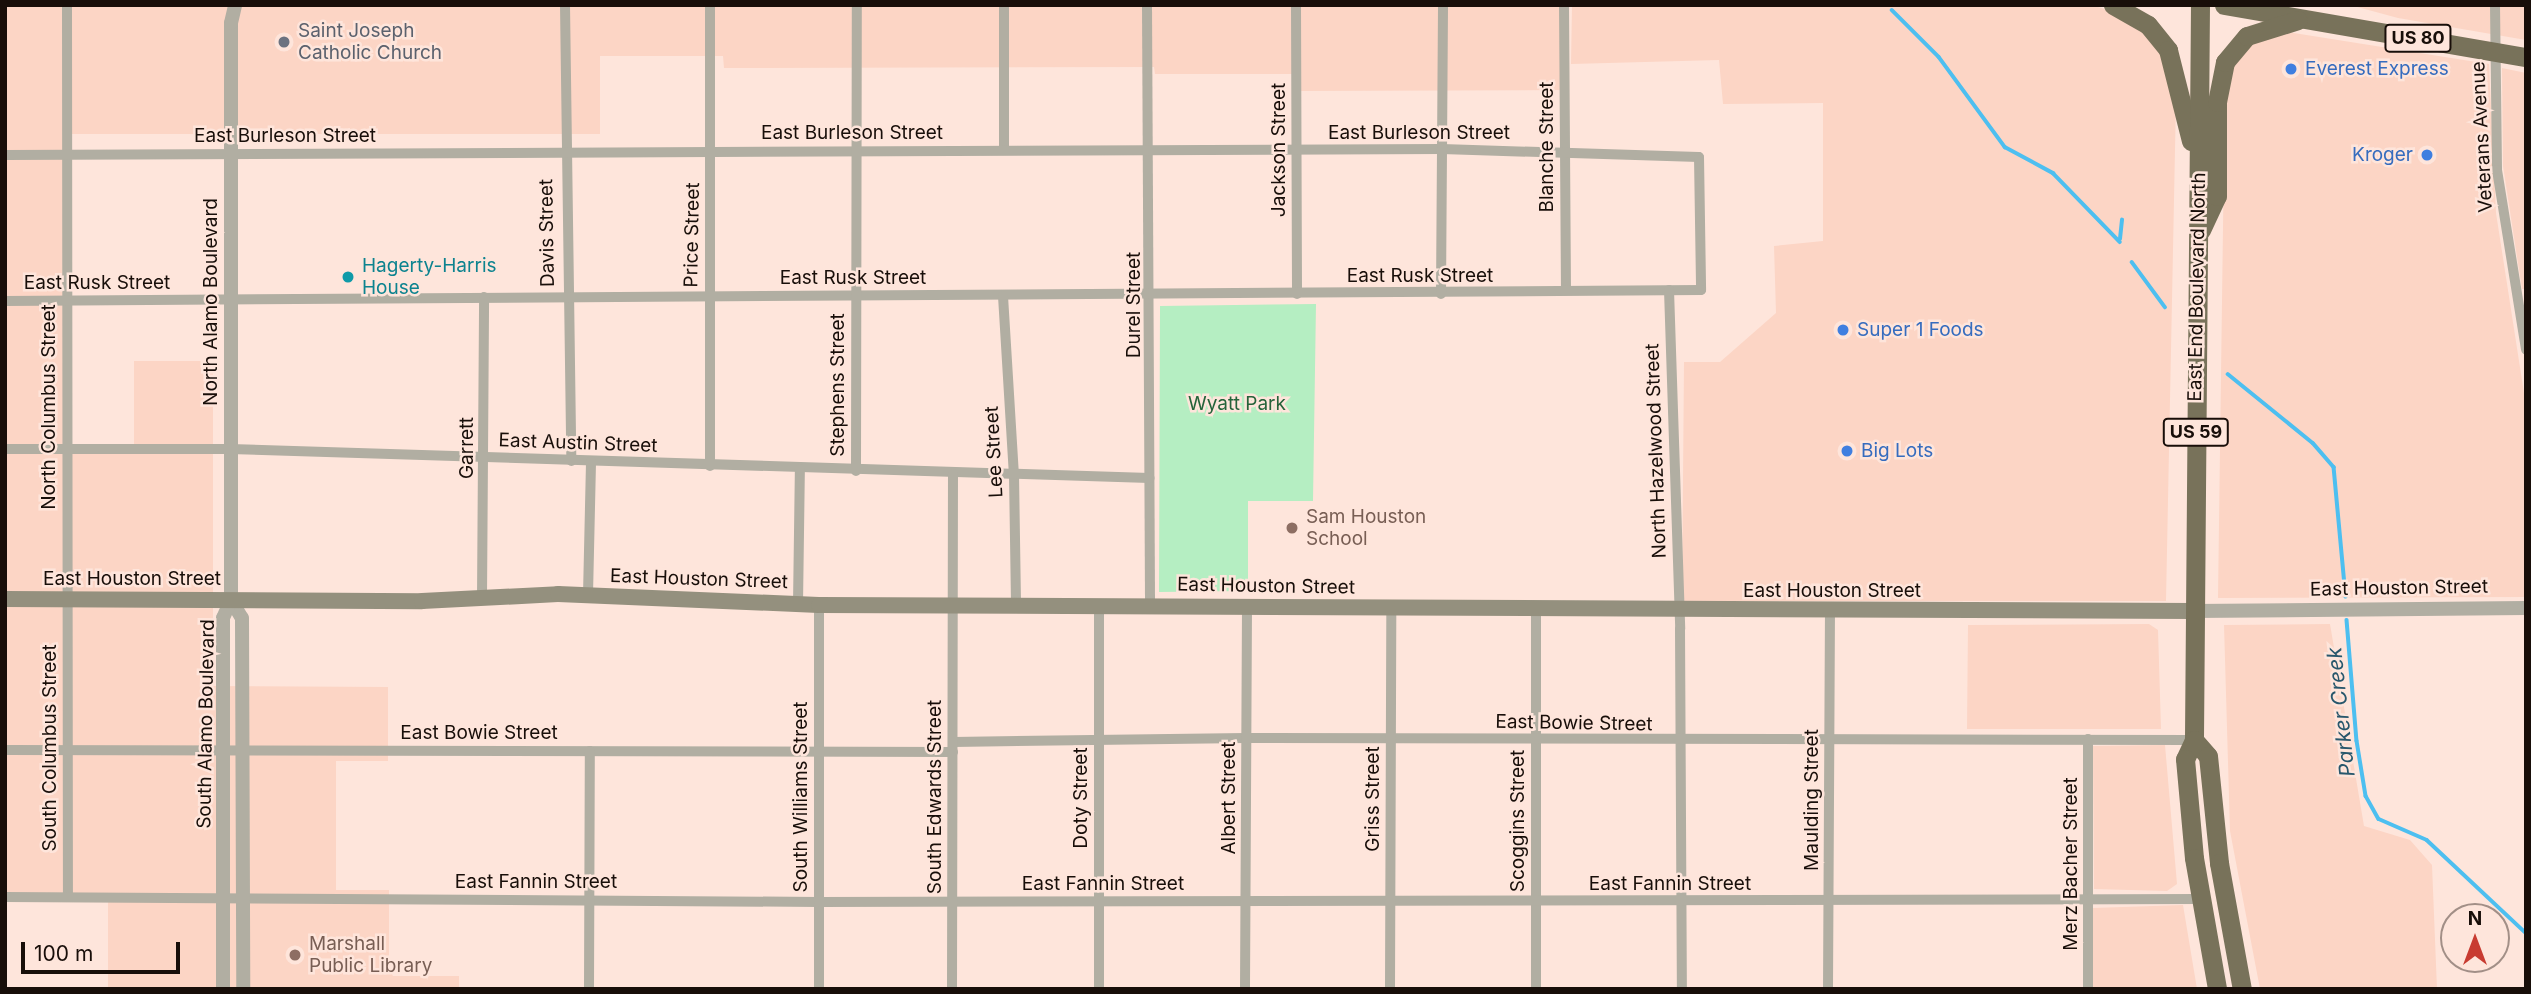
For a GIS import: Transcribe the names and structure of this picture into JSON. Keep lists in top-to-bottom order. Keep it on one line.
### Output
{"streets":{"highway":["US 80","East End Boulevard North","US 59"],"main road":["East Houston Street"],"street":["East Burleson Street","Veterans Avenue","Blanche Street","Jackson Street","Davis Street","Price Street","East Rusk Street","North Alamo Boulevard","Durel Street","Stephens Street","North Columbus Street","East Austin Street","Garrett","North Hazelwood Street","Lee Street","East Bowie Street","South Alamo Boulevard","South Columbus Street","South Williams Street","South Edwards Street","Doty Street","Albert Street","Griss Street","Maulding Street","Scoggins Street","Merz Bacher Street","East Fannin Street"]},"crossings":[["US 80","Veterans Avenue"],["East Burleson Street","Blanche Street"],["East Burleson Street","Jackson Street"],["East Burleson Street","Davis Street"],["East Burleson Street","Price Street"],["East Burleson Street","East Rusk Street"],["East Burleson Street","North Alamo Boulevard"],["East Burleson Street","Durel Street"],["East Burleson Street","Stephens Street"],["East Burleson Street","North Columbus Street"],["Blanche Street","East Rusk Street"],["Jackson Street","East Rusk Street"],["Davis Street","East Rusk Street"],["Davis Street","East Austin Street"],["Price Street","East Rusk Street"],["Price Street","East Austin Street"],["East Rusk Street","North Alamo Boulevard"],["East Rusk Street","Durel Street"],["East Rusk Street","Stephens Street"],["East Rusk Street","North Columbus Street"],["East Rusk Street","Garrett"],["East Rusk Street","North Hazelwood Street"],["East Rusk Street","Lee Street"],["East End Boulevard North","US 59"],["East End Boulevard North","East Houston Street"],["North Alamo Boulevard","East Austin Street"],["North Alamo Boulevard","East Houston Street"],["North Alamo Boulevard","South Alamo Boulevard"],["Durel Street","East Austin Street"],["Durel Street","East Houston Street"],["Stephens Street","East Austin Street"],["North Columbus Street","East Austin Street"],["North Columbus Street","East Houston Street"],["North Columbus Street","South Columbus Street"],["US 59","East Houston Street"],["US 59","East Bowie Street"],["US 59","East Fannin Street"],["East Austin Street","Garrett"],["East Austin Street","Lee Street"],["East Austin Street","South Edwards Street"],["Garrett","East Houston Street"],["North Hazelwood Street","East Houston Street"],["North Hazelwood Street","East Bowie Street"],["North Hazelwood Street","East Fannin Street"],["Lee Street","East Houston Street"],["East Houston Street","South Alamo Boulevard"],["East Houston Street","South Columbus Street"],["East Houston Street","South Williams Street"],["East Houston Street","South Edwards Street"],["East Houston Street","Doty Street"],["East Houston Street","Albert Street"],["East Houston Street","Griss Street"],["East Houston Street","Maulding Street"],["East Houston Street","Scoggins Street"],["East Bowie Street","South Alamo Boulevard"],["East Bowie Street","South Columbus Street"],["East Bowie Street","South Williams Street"],["East Bowie Street","South Edwards Street"],["East Bowie Street","Doty Street"],["East Bowie Street","Albert Street"],["East Bowie Street","Griss Street"],["East Bowie Street","Maulding Street"],["East Bowie Street","Scoggins Street"],["East Bowie Street","Merz Bacher Street"],["South Alamo Boulevard","East Fannin Street"],["South Columbus Street","East Fannin Street"],["South Williams Street","East Fannin Street"],["South Edwards Street","East Fannin Street"],["Doty Street","East Fannin Street"],["Albert Street","East Fannin Street"],["Griss Street","East Fannin Street"],["Maulding Street","East Fannin Street"],["Scoggins Street","East Fannin Street"],["Merz Bacher Street","East Fannin Street"]],"water":["Parker Creek"],"parks":["Wyatt Park"],"places":["Saint Joseph Catholic Church","Everest Express","Kroger","Hagerty-Harris House","Super 1 Foods","Big Lots","Sam Houston School","Marshall Public Library"],"scale_bar":"100 m","north":"top"}
